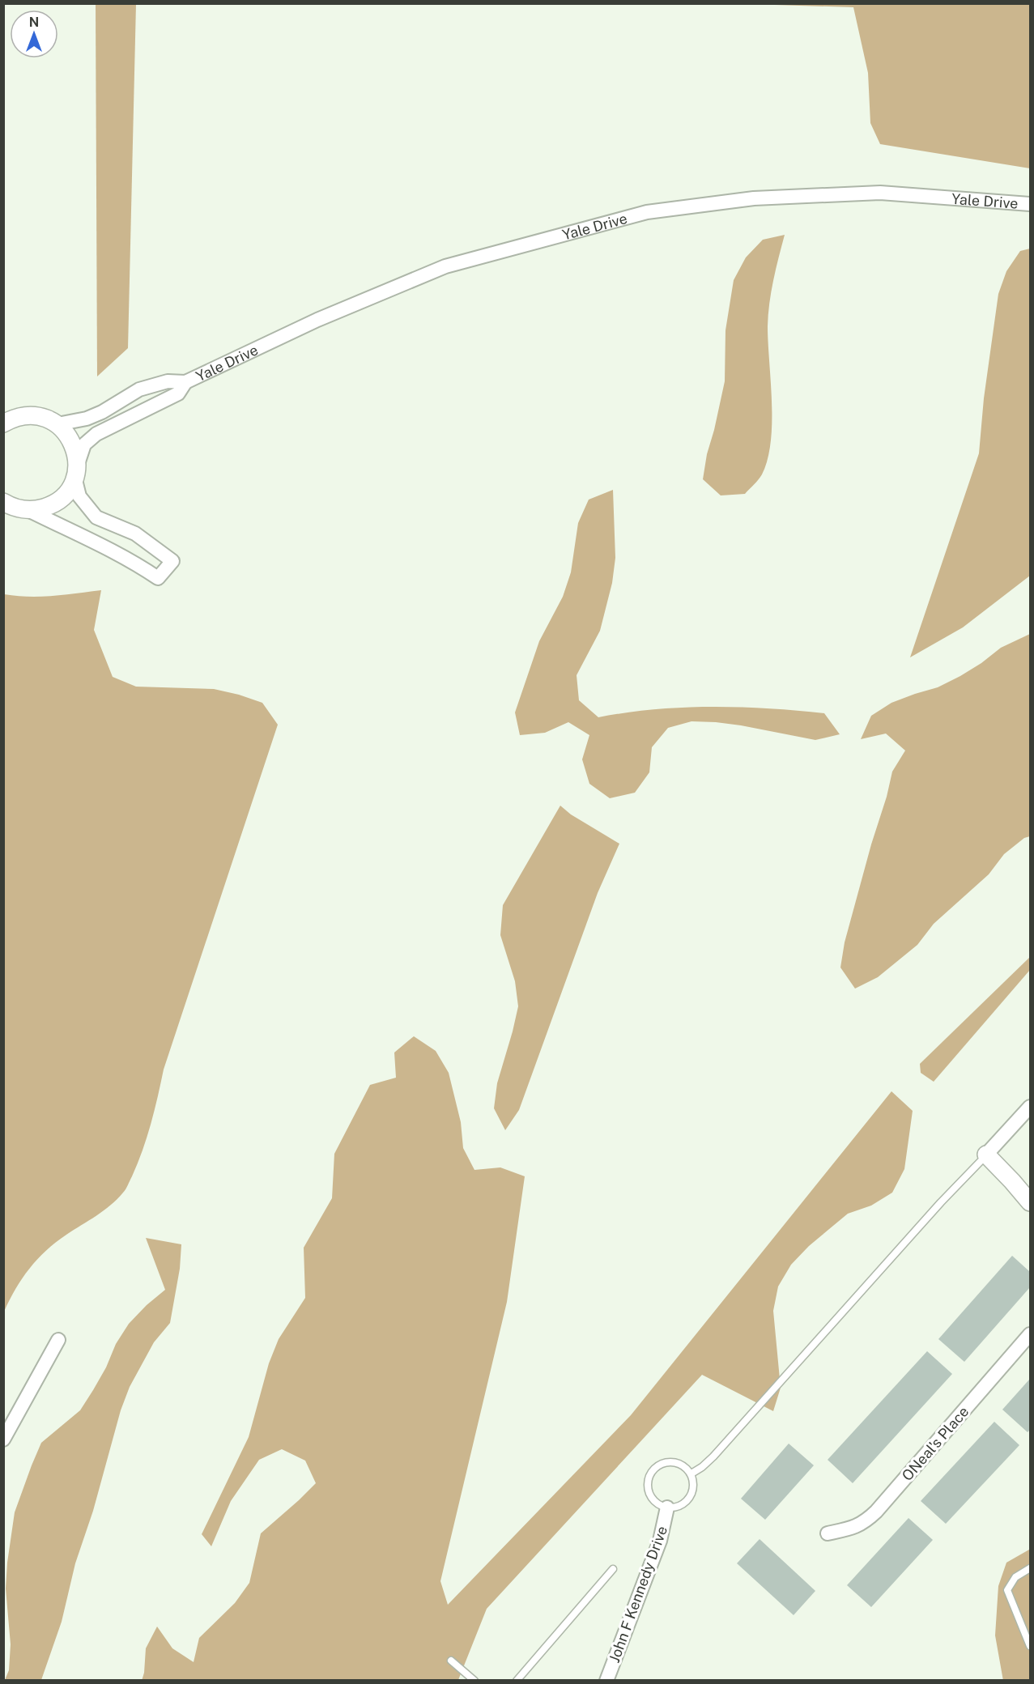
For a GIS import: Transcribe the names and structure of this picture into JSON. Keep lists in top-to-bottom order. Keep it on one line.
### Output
{"streets":{"street":["Yale Drive","ONeal's Place","John F Kennedy Drive"]},"north":"top"}
